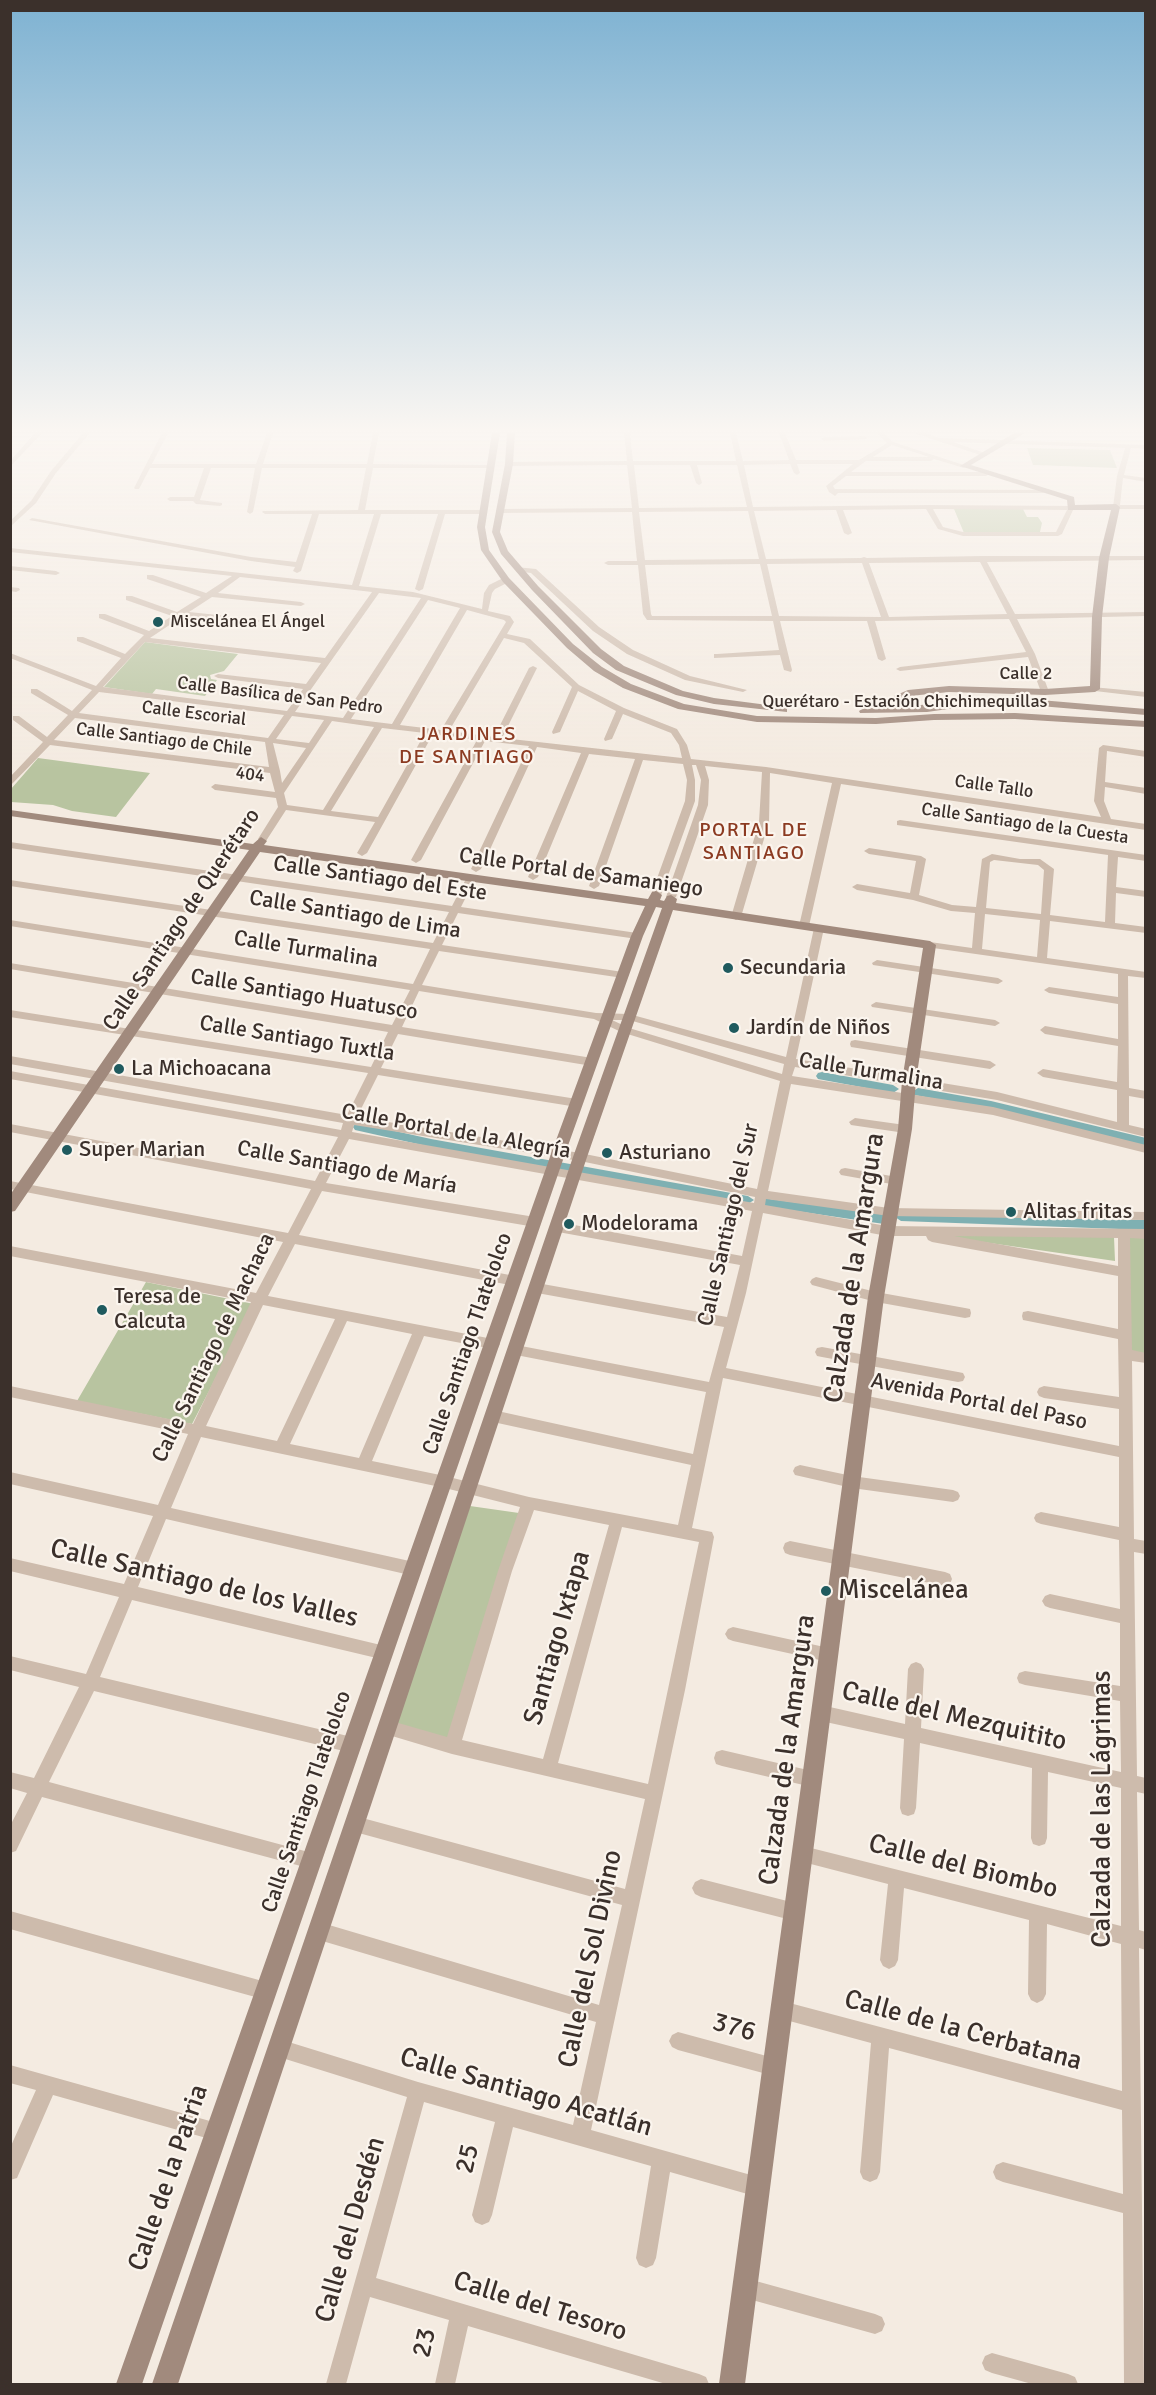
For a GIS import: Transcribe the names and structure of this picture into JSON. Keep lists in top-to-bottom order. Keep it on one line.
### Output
{"streets":{"street":["Calle 2","Calle Basílica de San Pedro","Querétaro - Estación Chichimequillas","Calle Escorial","Calle Santiago de Chile","404","Calle Tallo","Calle Santiago de la Cuesta","Calle Portal de Samaniego","Calle Santiago del Este","Calle Santiago de Lima","Calle Santiago de Querétaro","Calle Turmalina","Calle Santiago Huatusco","Calle Santiago Tuxtla","Calle Portal de la Alegría","Calle Santiago de María","Calle Santiago del Sur","Calzada de la Amargura","Calle Santiago Tlatelolco","Calle Santiago de Machaca","Avenida Portal del Paso","Calle Santiago de los Valles","Santiago Ixtapa","Calle del Mezquitito","Calzada de las Lágrimas","Calle del Biombo","Calle del Sol Divino","376","Calle de la Cerbatana","Calle Santiago Acatlán","25","Calle de la Patria","Calle del Desdén","Calle del Tesoro","23"]},"crossings":[["Calle 2","Querétaro - Estación Chichimequillas"],["Calle Basílica de San Pedro","Calle Tallo"],["Calle Basílica de San Pedro","Calle Santiago Tlatelolco"],["Calle Basílica de San Pedro","Calle Santiago de Machaca"],["Calle Escorial","Calle Santiago de Querétaro"],["Calle Santiago de Chile","Calle Santiago de Querétaro"],["404","Calle Santiago de Querétaro"],["Calle Portal de Samaniego","Calle Santiago de Querétaro"],["Calle Portal de Samaniego","Calle Santiago del Sur"],["Calle Portal de Samaniego","Calzada de la Amargura"],["Calle Portal de Samaniego","Calle Santiago Tlatelolco"],["Calle Portal de Samaniego","Calle Santiago de Machaca"],["Calle Santiago del Este","Calle Santiago de Querétaro"],["Calle Santiago del Este","Calle Santiago Tlatelolco"],["Calle Santiago del Este","Calle Santiago de Machaca"],["Calle Santiago de Lima","Calle Santiago de Querétaro"],["Calle Santiago de Lima","Calle Santiago Tlatelolco"],["Calle Santiago de Lima","Calle Santiago de Machaca"],["Calle Santiago de Querétaro","Calle Turmalina"],["Calle Santiago de Querétaro","Calle Santiago Huatusco"],["Calle Santiago de Querétaro","Calle Santiago Tuxtla"],["Calle Santiago de Querétaro","Calle Portal de la Alegría"],["Calle Santiago de Querétaro","Calle Santiago de María"],["Calle Turmalina","Calle Santiago del Sur"],["Calle Turmalina","Calzada de la Amargura"],["Calle Turmalina","Calle Santiago Tlatelolco"],["Calle Turmalina","Calle Santiago de Machaca"],["Calle Santiago Huatusco","Calle Santiago Tlatelolco"],["Calle Santiago Huatusco","Calle Santiago de Machaca"],["Calle Santiago Tuxtla","Calle Santiago Tlatelolco"],["Calle Santiago Tuxtla","Calle Santiago de Machaca"],["Calle Portal de la Alegría","Calle Santiago del Sur"],["Calle Portal de la Alegría","Calzada de la Amargura"],["Calle Portal de la Alegría","Calle Santiago Tlatelolco"],["Calle Portal de la Alegría","Calle Santiago de Machaca"],["Calle Portal de la Alegría","Calzada de las Lágrimas"],["Calle Santiago de María","Calle Santiago Tlatelolco"],["Calle Santiago de María","Calle Santiago de Machaca"],["Calle Santiago del Sur","Avenida Portal del Paso"],["Calzada de la Amargura","Avenida Portal del Paso"],["Calzada de la Amargura","Calle del Mezquitito"],["Calzada de la Amargura","Calzada de las Lágrimas"],["Calzada de la Amargura","Calle del Biombo"],["Calzada de la Amargura","376"],["Calzada de la Amargura","Calle de la Cerbatana"],["Calzada de la Amargura","Calle Santiago Acatlán"],["Calle Santiago Tlatelolco","Calle Santiago de los Valles"],["Calle Santiago Tlatelolco","Calle Santiago Acatlán"],["Calle Santiago Tlatelolco","Calle de la Patria"],["Calle Santiago de Machaca","Calle Santiago de los Valles"],["Avenida Portal del Paso","Calzada de las Lágrimas"],["Calle del Mezquitito","Calzada de las Lágrimas"],["Calzada de las Lágrimas","Calle del Biombo"],["Calzada de las Lágrimas","Calle de la Cerbatana"],["Calle del Sol Divino","Calle Santiago Acatlán"],["Calle Santiago Acatlán","25"],["Calle Santiago Acatlán","Calle del Desdén"],["Calle del Desdén","Calle del Tesoro"],["Calle del Tesoro","23"]],"districts":["JARDINES DE SANTIAGO","PORTAL DE SANTIAGO"],"places":["Miscelánea El Ángel","Secundaria","Jardín de Niños","La Michoacana","Super Marian","Asturiano","Alitas fritas","Modelorama","Teresa de Calcuta","Miscelánea"]}
